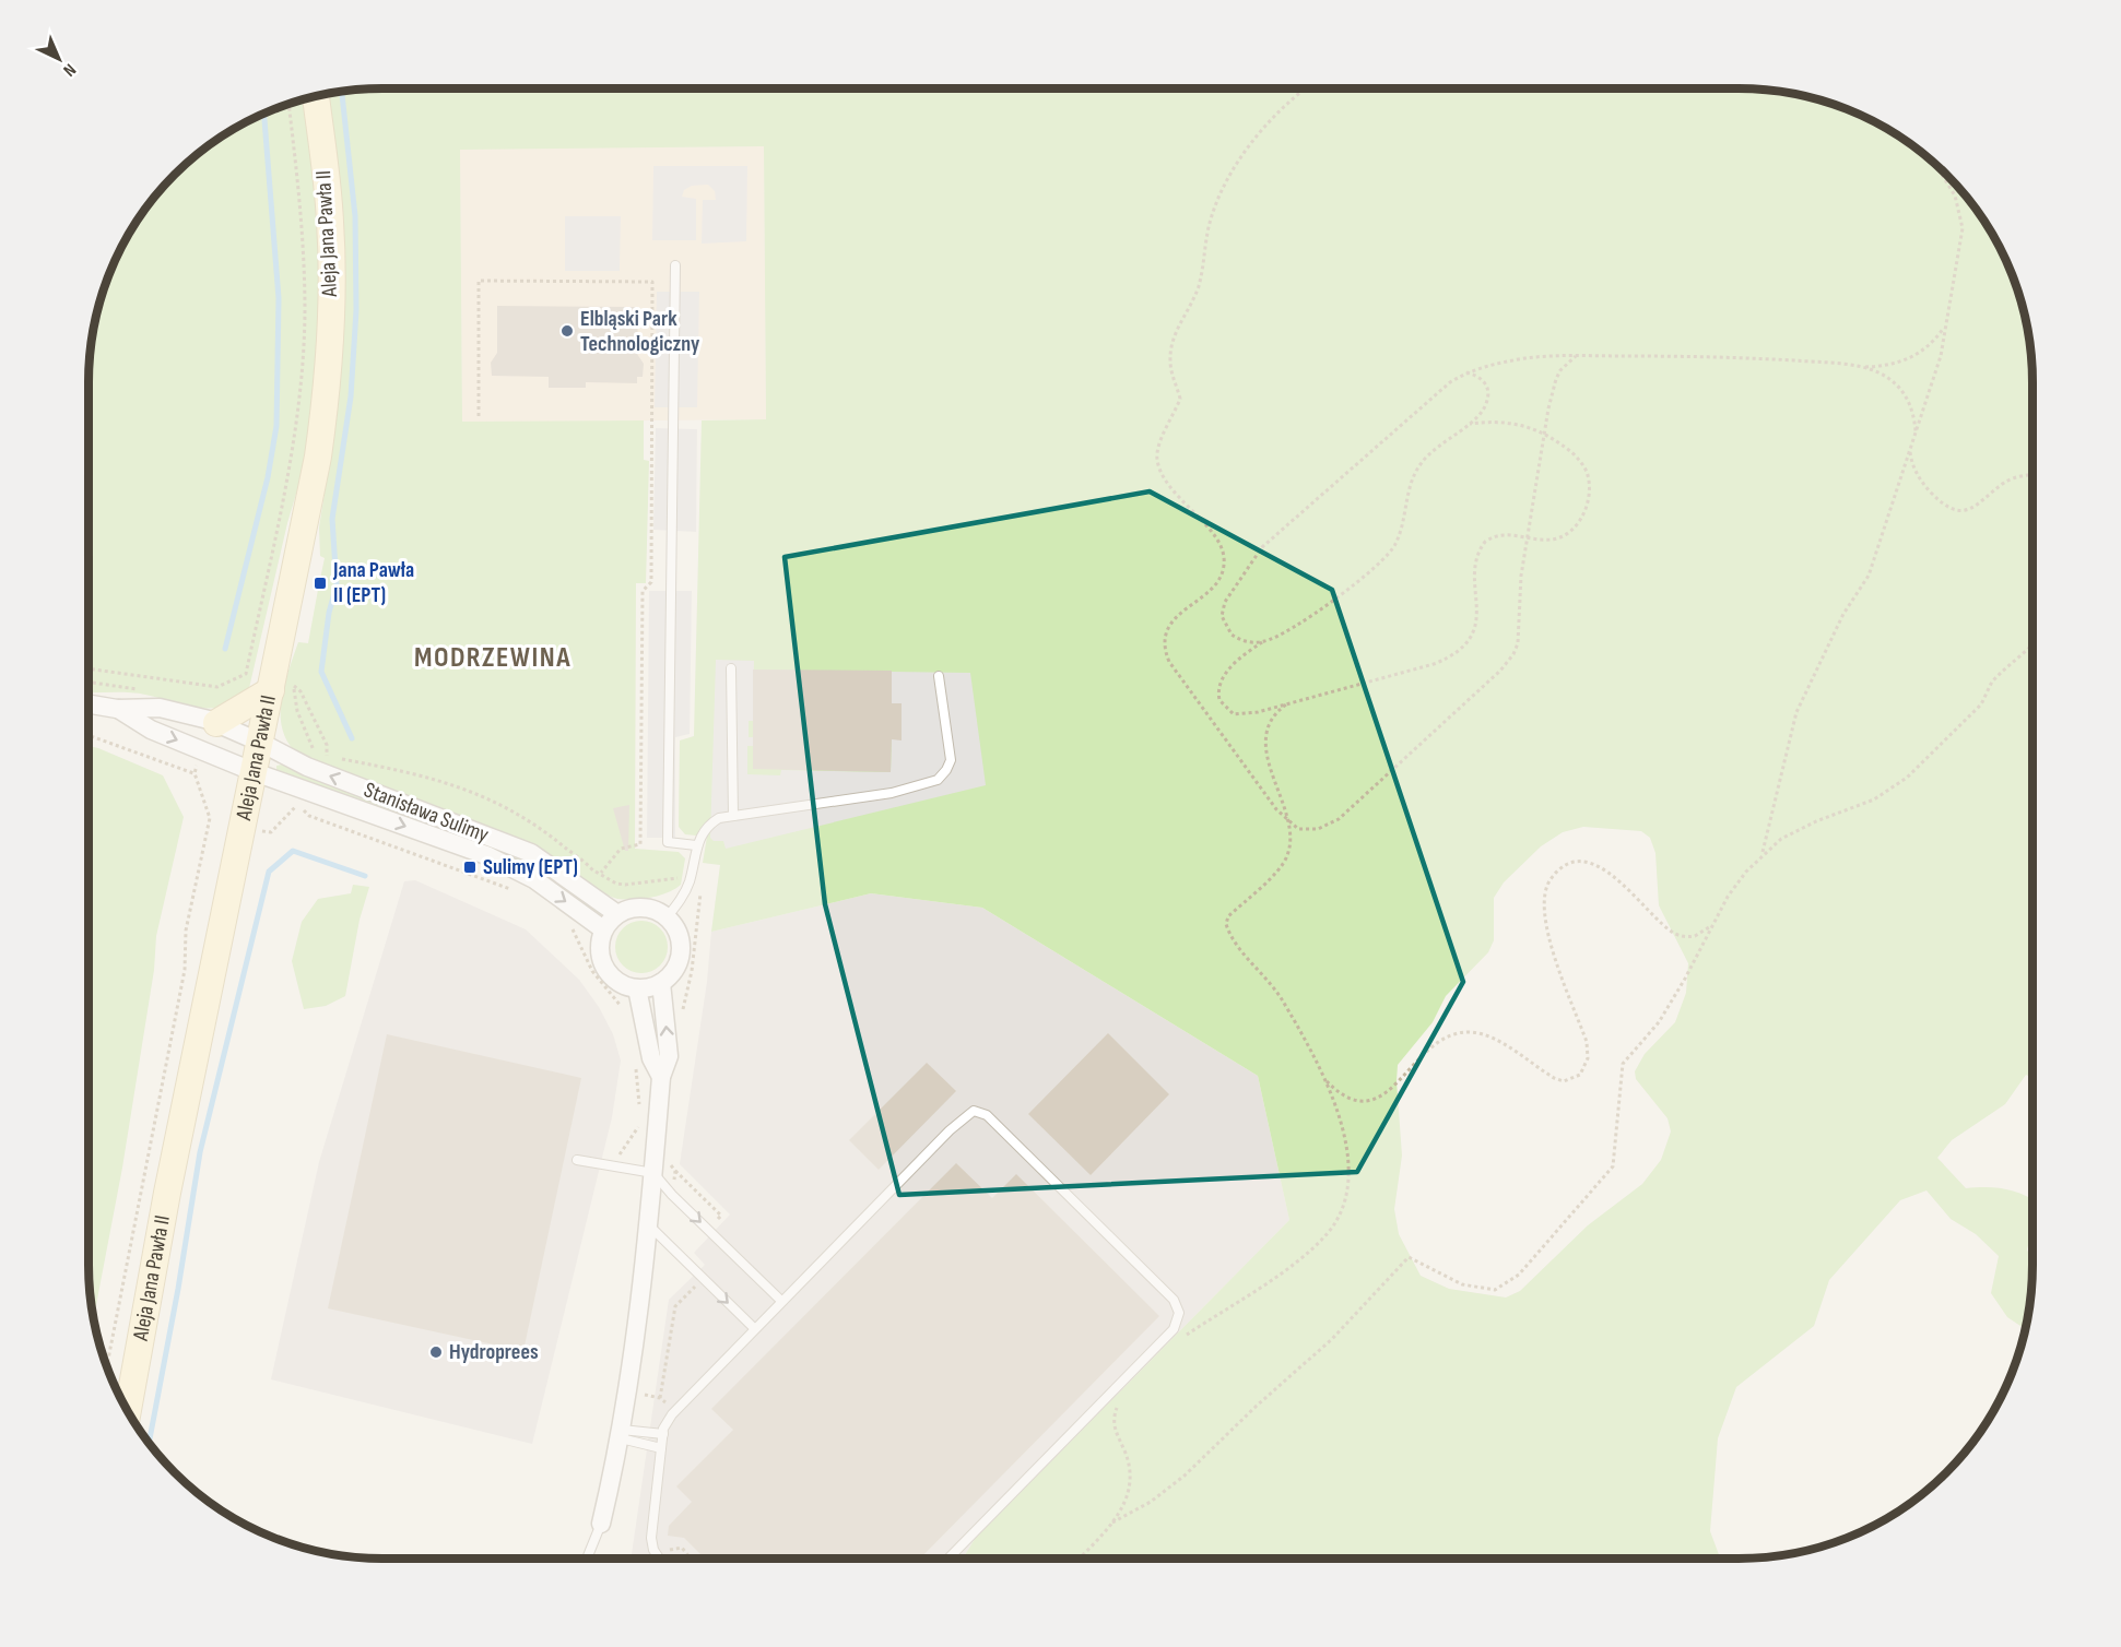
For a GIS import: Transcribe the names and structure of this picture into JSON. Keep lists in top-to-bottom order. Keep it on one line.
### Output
{"streets":{"street":["Aleja Jana Pawła II","Stanisława Sulimy"]},"crossings":[["Aleja Jana Pawła II","Stanisława Sulimy"]],"districts":["MODRZEWINA"],"places":{"other":["Elbląski Park Technologiczny","Hydroprees"],"transit":["Jana Pawła II (EPT)","Sulimy (EPT)"]},"north":"bottom right"}
